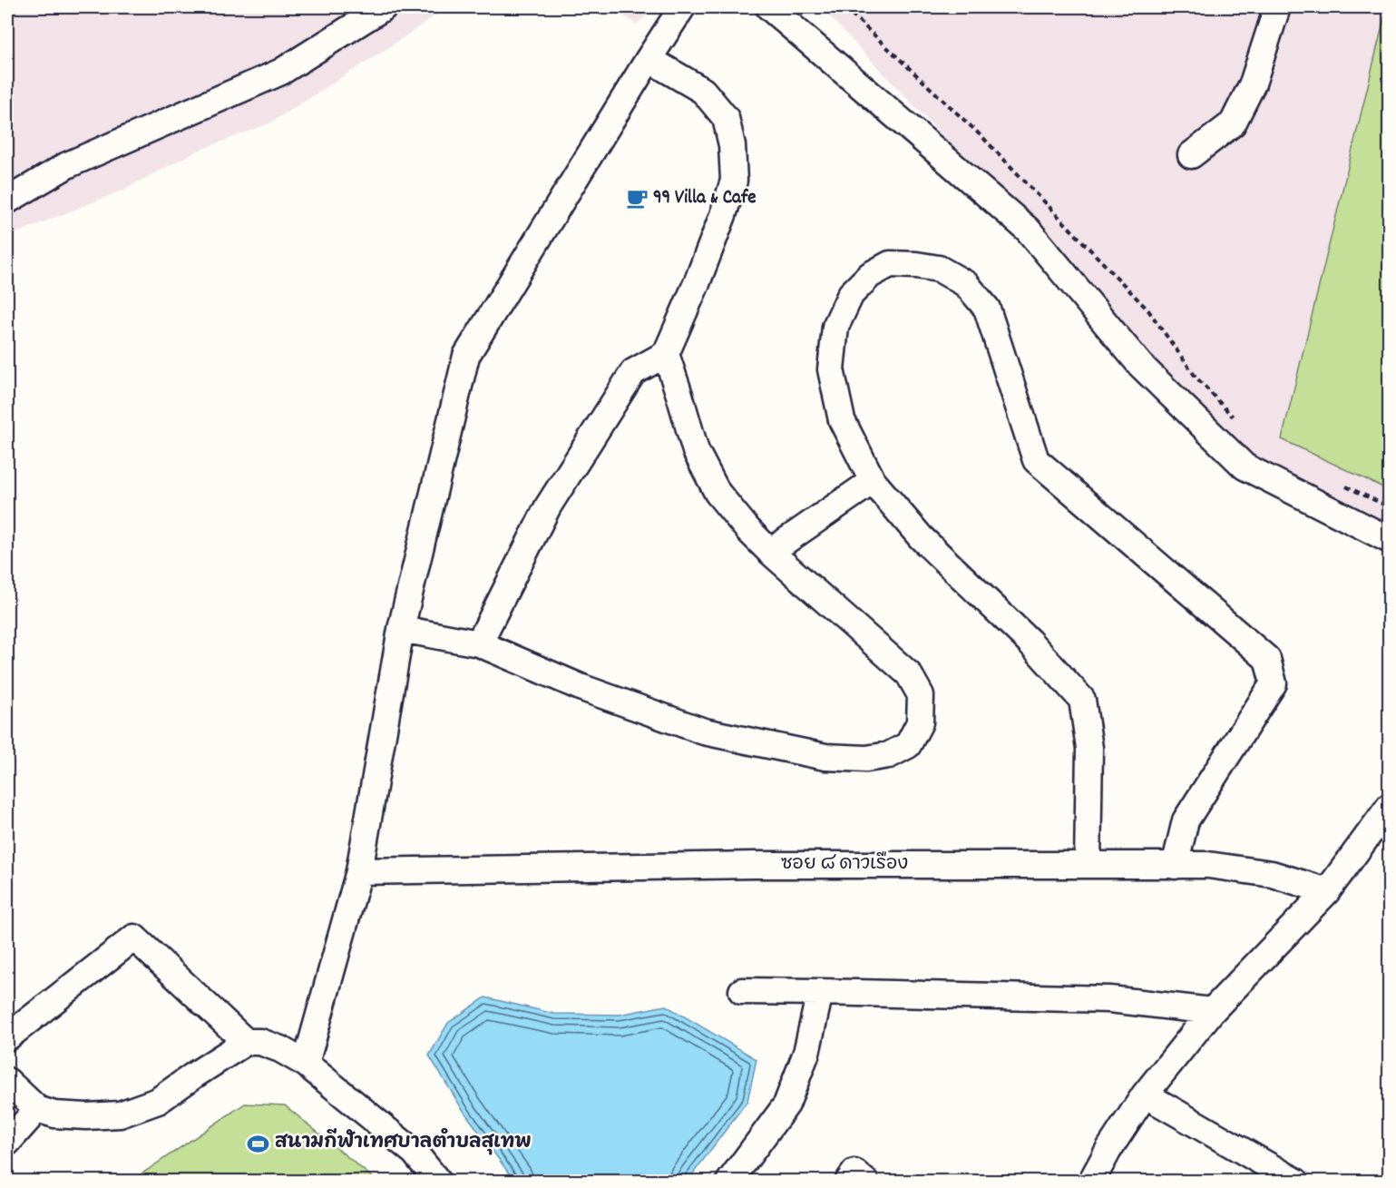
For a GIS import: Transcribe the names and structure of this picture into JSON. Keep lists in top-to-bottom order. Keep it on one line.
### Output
{"streets":{"street":["ซอย ๘ ดาวเรือง"]},"places":{"cafe":["99 Villa & Cafe"],"sports":["สนามกีฬาเทศบาลตำบลสุเทพ"]}}
